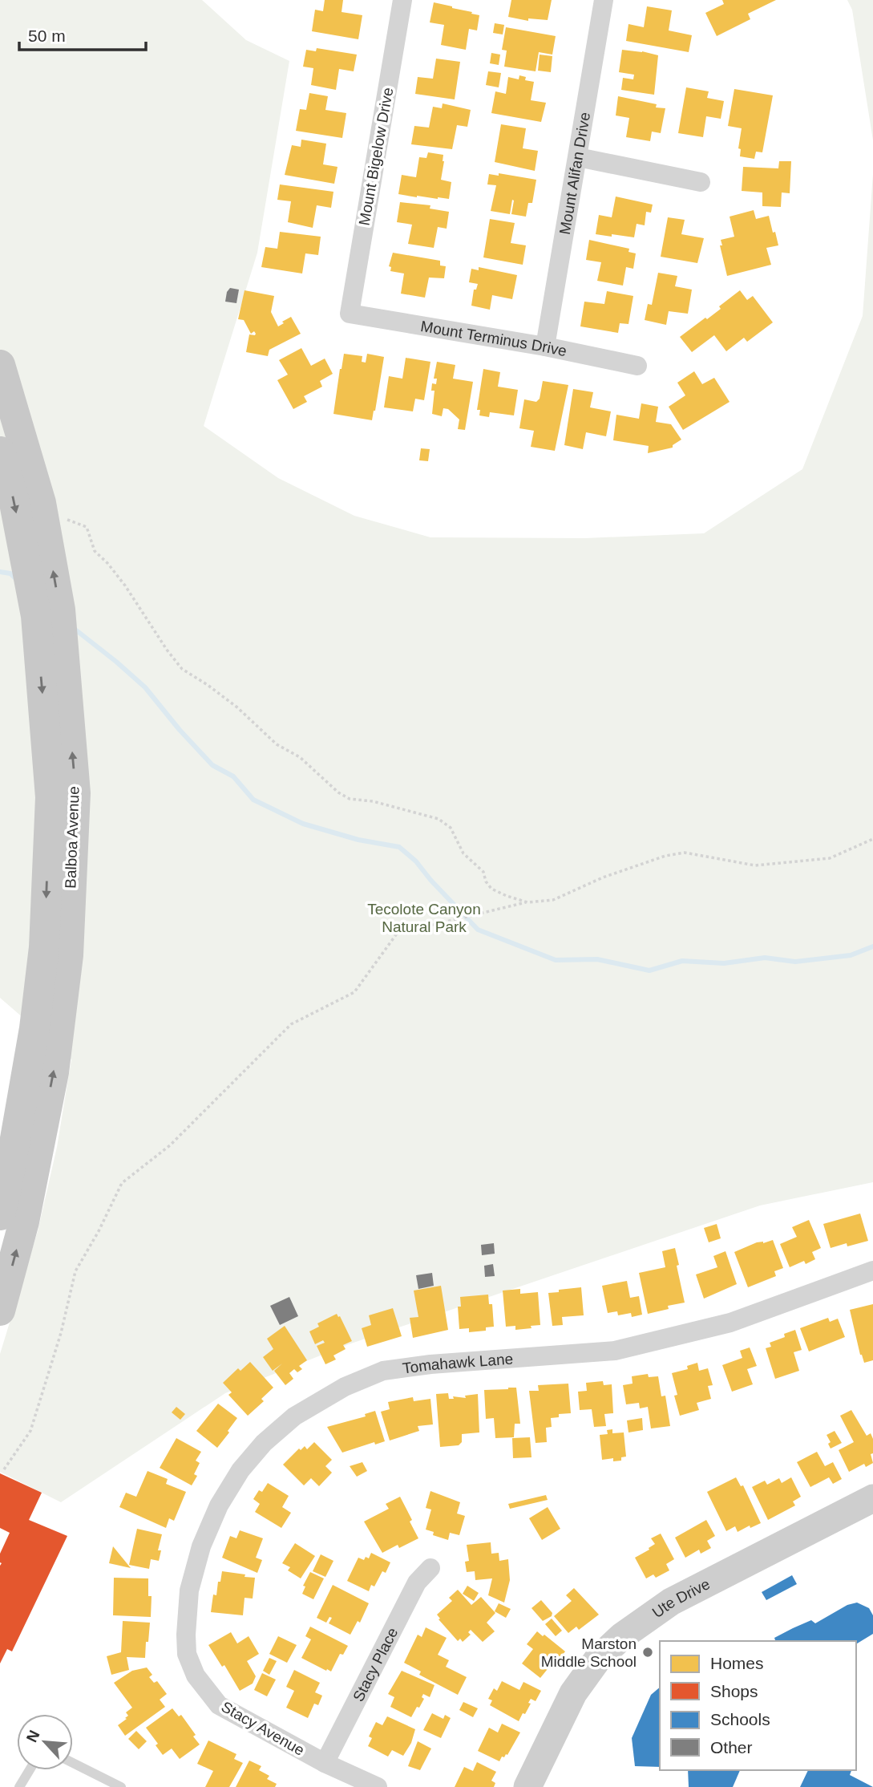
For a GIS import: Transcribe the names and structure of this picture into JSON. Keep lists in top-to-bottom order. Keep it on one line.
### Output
{"streets":{"main road":["Balboa Avenue"],"street":["Mount Bigelow Drive","Mount Alifan Drive","Mount Terminus Drive","Tomahawk Lane","Ute Drive","Stacy Place","Stacy Avenue"]},"crossings":[["Mount Bigelow Drive","Mount Terminus Drive"],["Mount Alifan Drive","Mount Terminus Drive"],["Tomahawk Lane","Stacy Avenue"],["Stacy Place","Stacy Avenue"]],"parks":["Tecolote Canyon Natural Park"],"places":["Marston Middle School"],"legend":["Homes","Shops","Schools","Other"],"scale_bar":"50 m","north":"top left"}
